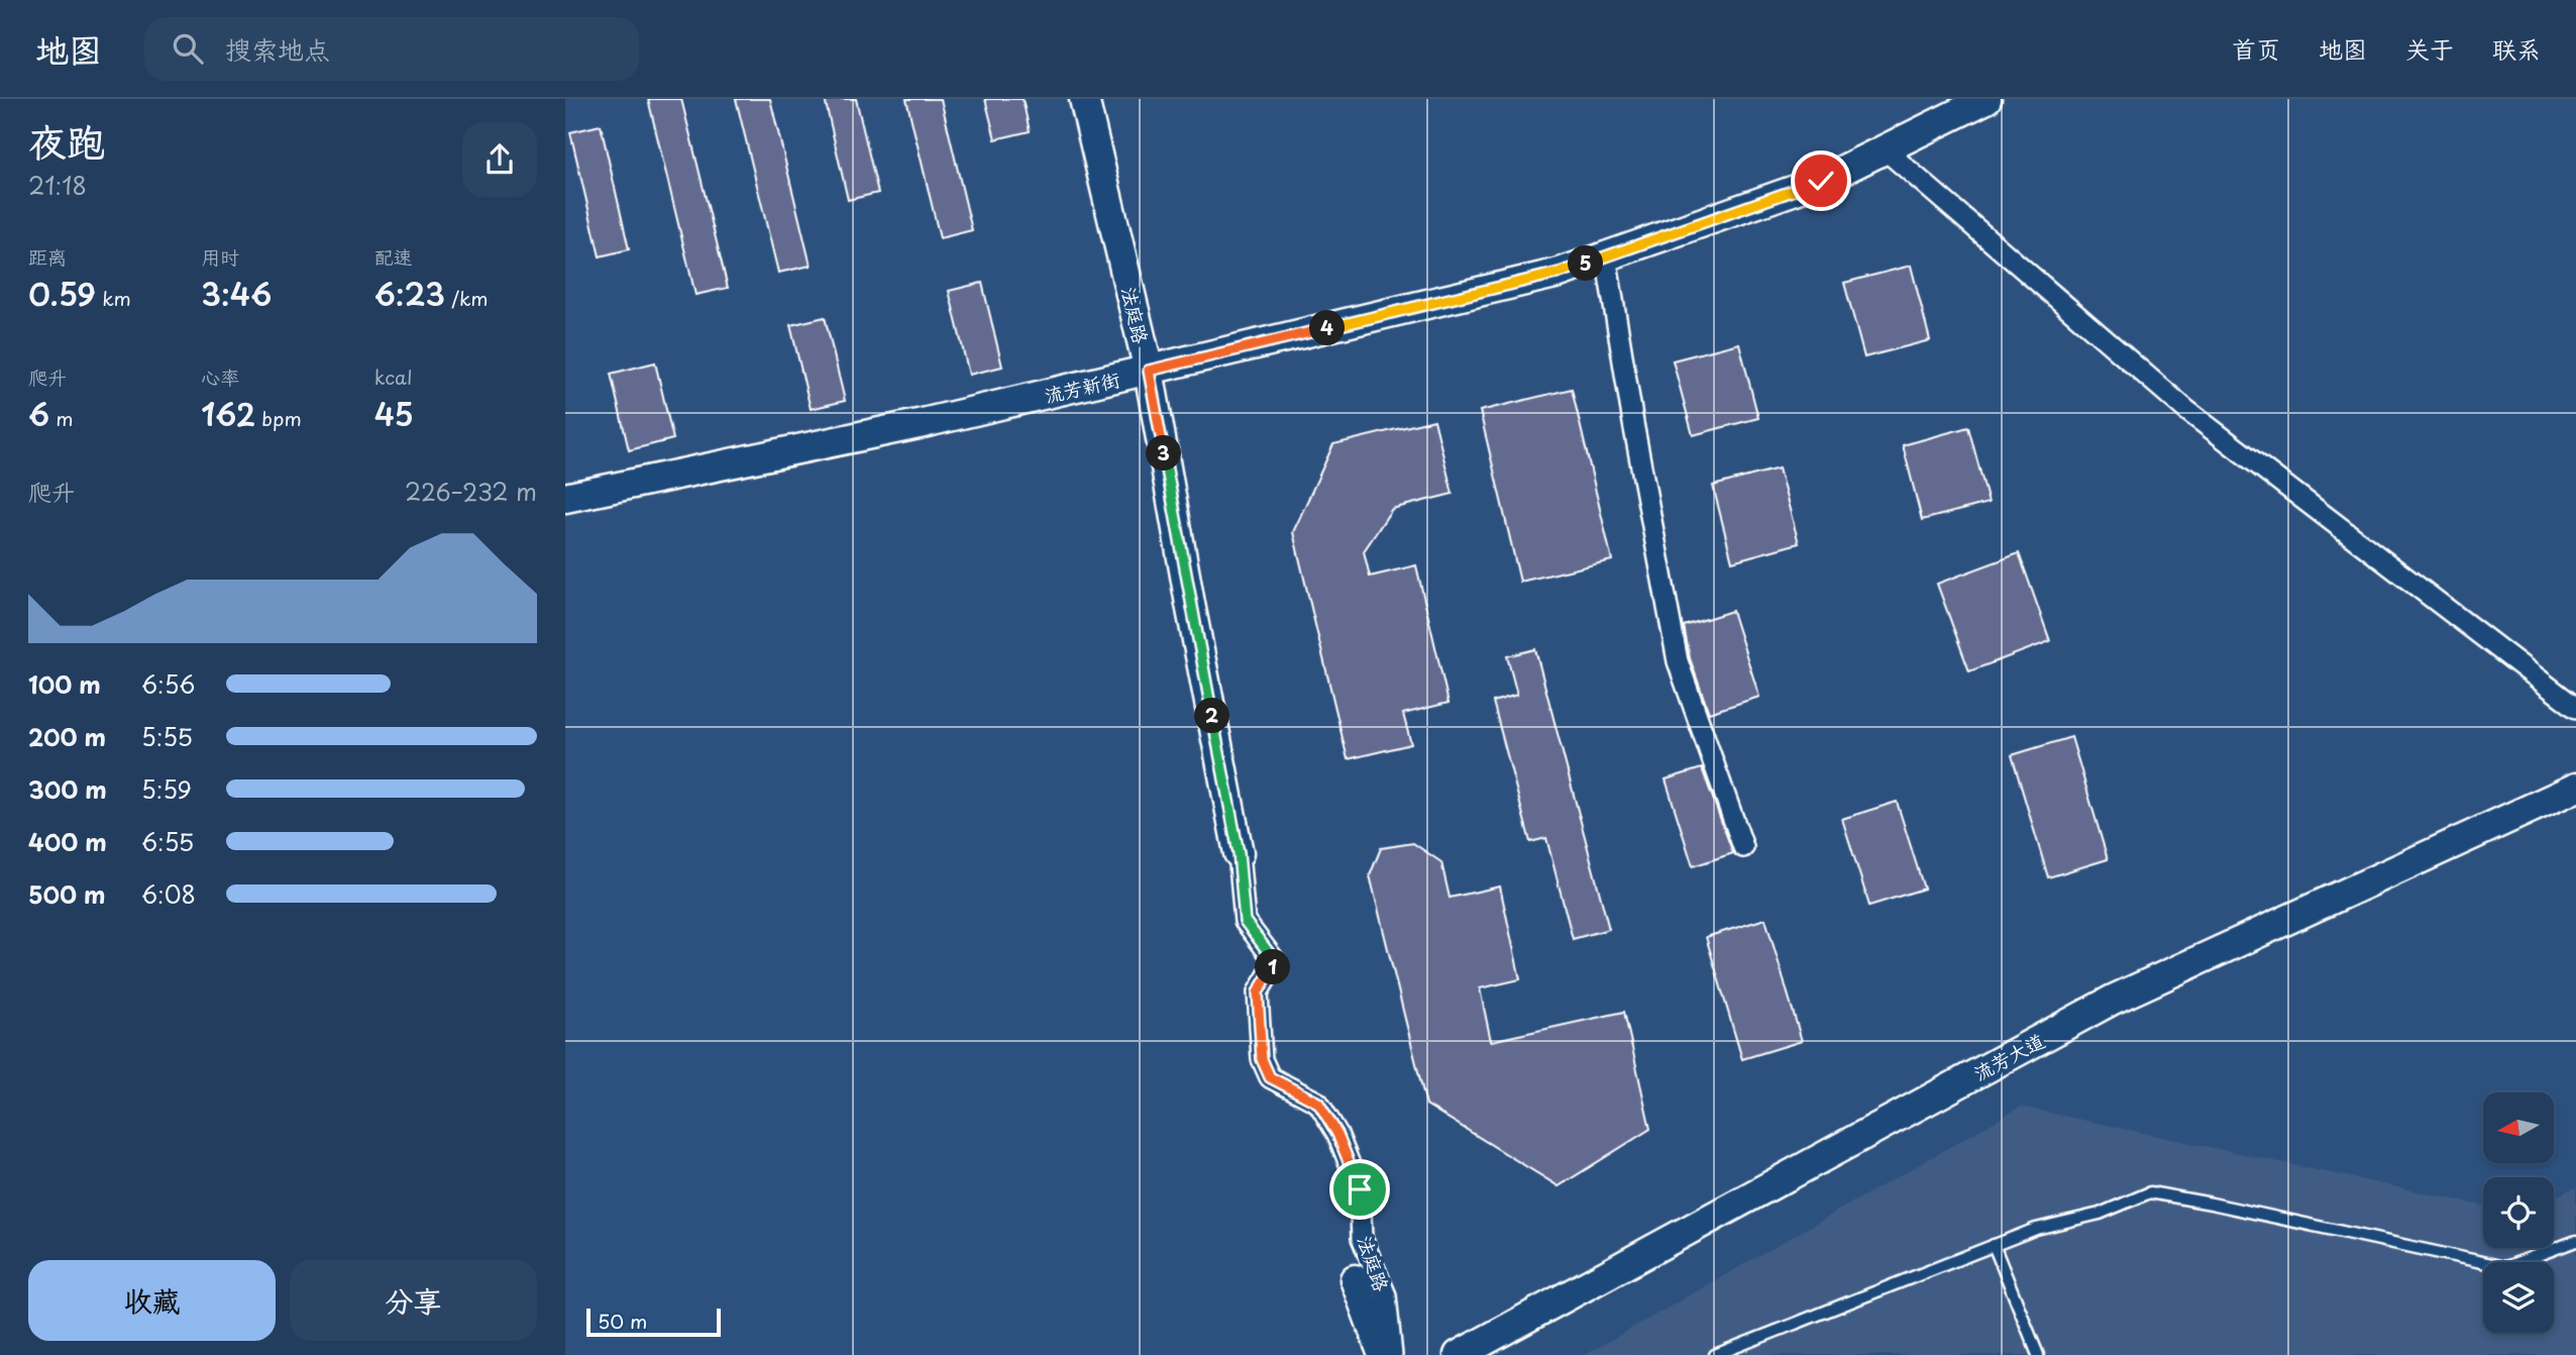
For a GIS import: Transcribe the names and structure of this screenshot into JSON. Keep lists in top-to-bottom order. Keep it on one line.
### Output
{"streets":{"main road":["法庭路","流芳新街","流芳大道"]},"crossings":[["法庭路","流芳新街"]],"scale_bar":"50 m","north":"left","page":{"header":"地图","search":"搜索地点","nav":["首页","地图","关于","联系"],"heading":["夜跑","21:18"],"stats":[["距离","0.59 km"],["用时","3:46"],["配速","6:23 /km"],["爬升","6 m"],["心率","162 bpm"],["kcal","45"]],"pins":["5","4","3","2","1"],"chart":["爬升","226–232 m"],"list":[{"name":"100 m","note":"6:56"},{"name":"200 m","note":"5:55"},{"name":"300 m","note":"5:59"},{"name":"400 m","note":"6:55"},{"name":"500 m","note":"6:08"}],"buttons":["收藏","分享"],"scale":"50 m"}}
